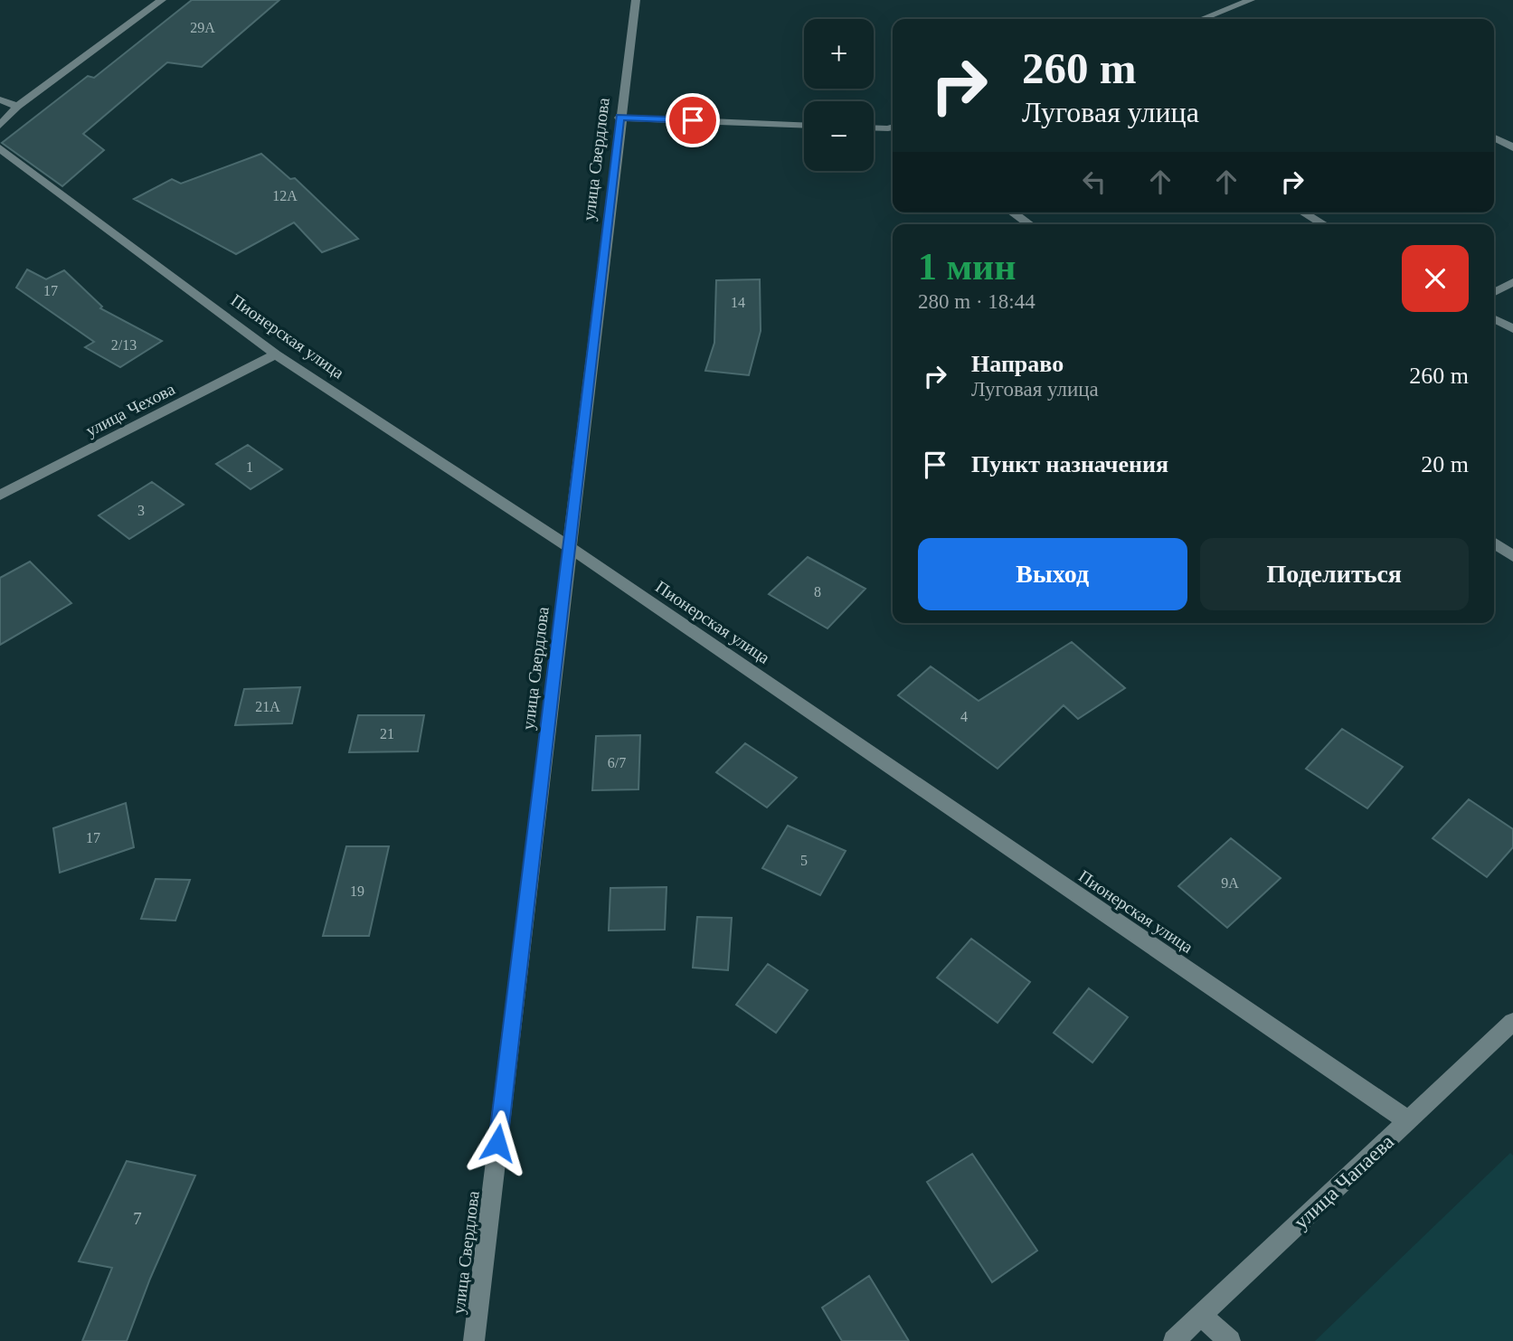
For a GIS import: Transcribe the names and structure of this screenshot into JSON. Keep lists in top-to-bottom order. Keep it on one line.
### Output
{"streets":{"street":["улица Свердлова","Пионерская улица","улица Чехова","улица Чапаева"]},"crossings":[["улица Свердлова","Пионерская улица"],["Пионерская улица","улица Чехова"],["Пионерская улица","улица Чапаева"]],"house_numbers":["29А","12А","17","14","2/13","1","3","8","21А","4","21","6/7","17","5","9А","19","7"],"page":{"map_buttons":["+","−"],"turn":["260 m","Луговая улица"],"heading":["1 мин","280 m · 18:44"],"list":[{"name":"Направо","note":"Луговая улица","value":"260 m"},{"name":"Пункт назначения","value":"20 m"}],"buttons":["Выход","Поделиться"]}}
